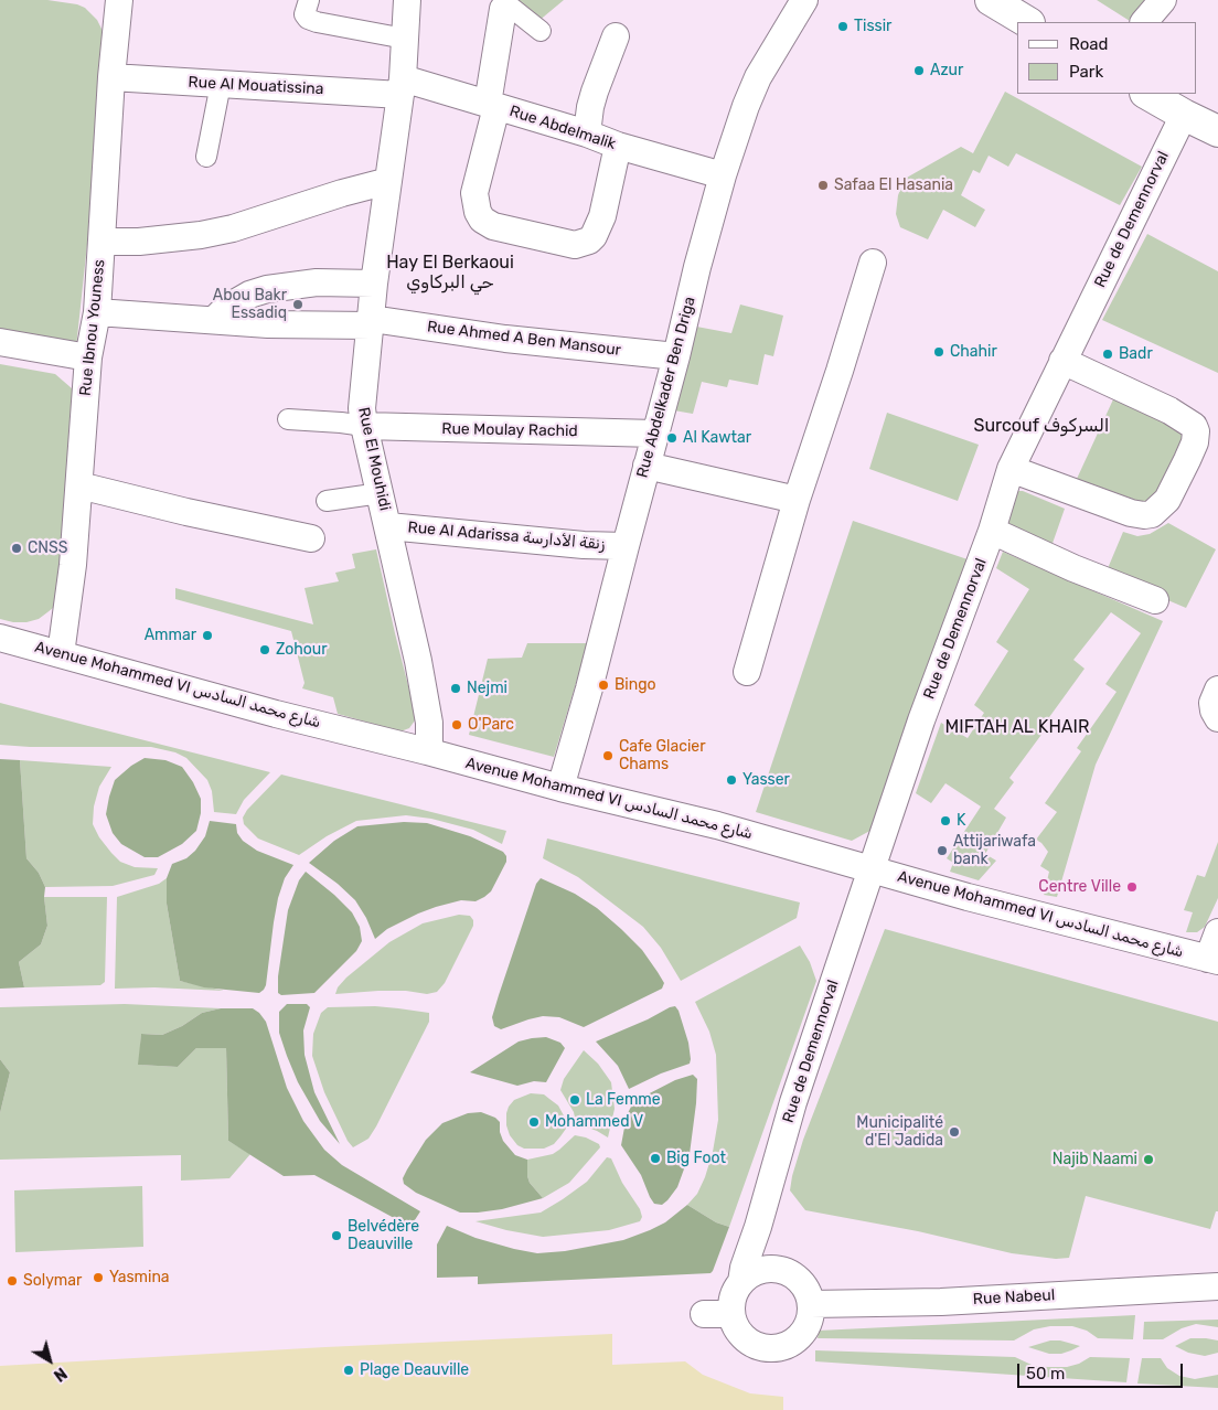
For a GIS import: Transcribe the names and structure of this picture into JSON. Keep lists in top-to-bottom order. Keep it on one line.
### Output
{"streets":{"street":["Rue Al Mouatissina","Rue Abdelmalik","Rue de Demennorval","Rue Ibnou Youness","Rue Ahmed A Ben Mansour","Rue Abdelkader Ben Driga","Rue Moulay Rachid","Rue El Mouhidi","Rue Al Adarissa زنقة الأدارسة","Avenue Mohammed VI شارع محمد السادس","Rue Nabeul"]},"crossings":[["Rue Al Mouatissina","Rue Abdelmalik"],["Rue Al Mouatissina","Rue Ibnou Youness"],["Rue Al Mouatissina","Rue El Mouhidi"],["Rue Abdelmalik","Rue Abdelkader Ben Driga"],["Rue Abdelmalik","Rue El Mouhidi"],["Rue de Demennorval","Avenue Mohammed VI شارع محمد السادس"],["Rue de Demennorval","Rue Nabeul"],["Rue Ibnou Youness","Rue Ahmed A Ben Mansour"],["Rue Ibnou Youness","Avenue Mohammed VI شارع محمد السادس"],["Rue Ahmed A Ben Mansour","Rue Abdelkader Ben Driga"],["Rue Ahmed A Ben Mansour","Rue El Mouhidi"],["Rue Abdelkader Ben Driga","Rue Moulay Rachid"],["Rue Abdelkader Ben Driga","Rue Al Adarissa زنقة الأدارسة"],["Rue Abdelkader Ben Driga","Avenue Mohammed VI شارع محمد السادس"],["Rue Moulay Rachid","Rue El Mouhidi"],["Rue El Mouhidi","Rue Al Adarissa زنقة الأدارسة"],["Rue El Mouhidi","Avenue Mohammed VI شارع محمد السادس"]],"districts":["Hay El Berkaoui حي البركاوي","Surcouf السركوف","MIFTAH AL KHAIR"],"places":["Tissir","Azur","Safaa El Hasania","Abou Bakr Essadiq","Chahir","Badr","Al Kawtar","CNSS","Ammar","Zohour","Bingo","Nejmi","O'Parc","Cafe Glacier Chams","Yasser","K","Attijariwafa bank","Centre Ville","La Femme","Mohammed V","Municipalité d'El Jadida","Big Foot","Najib Naami","Belvédère Deauville","Yasmina","Solymar","Plage Deauville"],"legend":["Road","Park"],"scale_bar":"50 m","north":"bottom right"}
